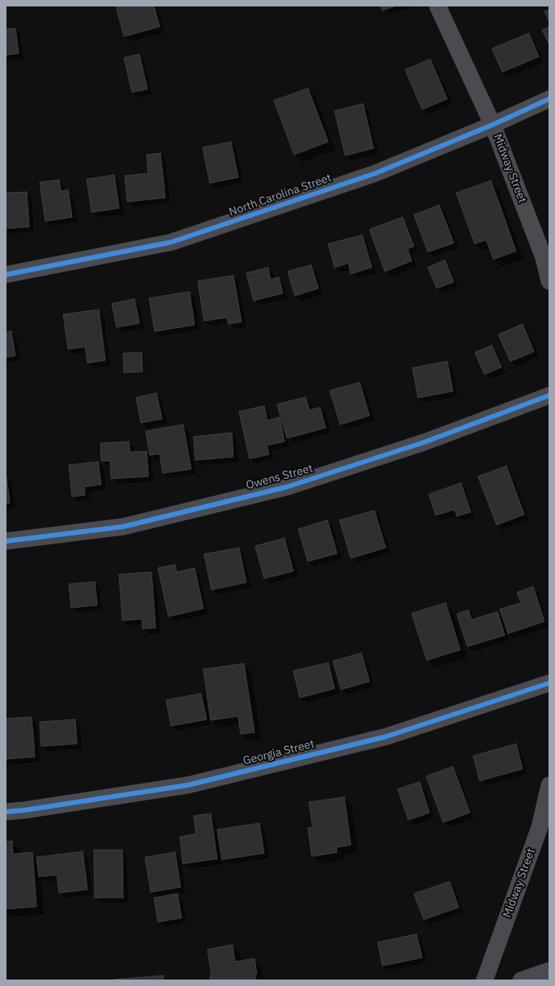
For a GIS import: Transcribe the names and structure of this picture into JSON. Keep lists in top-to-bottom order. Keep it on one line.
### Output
{"streets":{"street":["Midway Street","North Carolina Street","Owens Street","Georgia Street"]},"crossings":[["Midway Street","North Carolina Street"]]}
